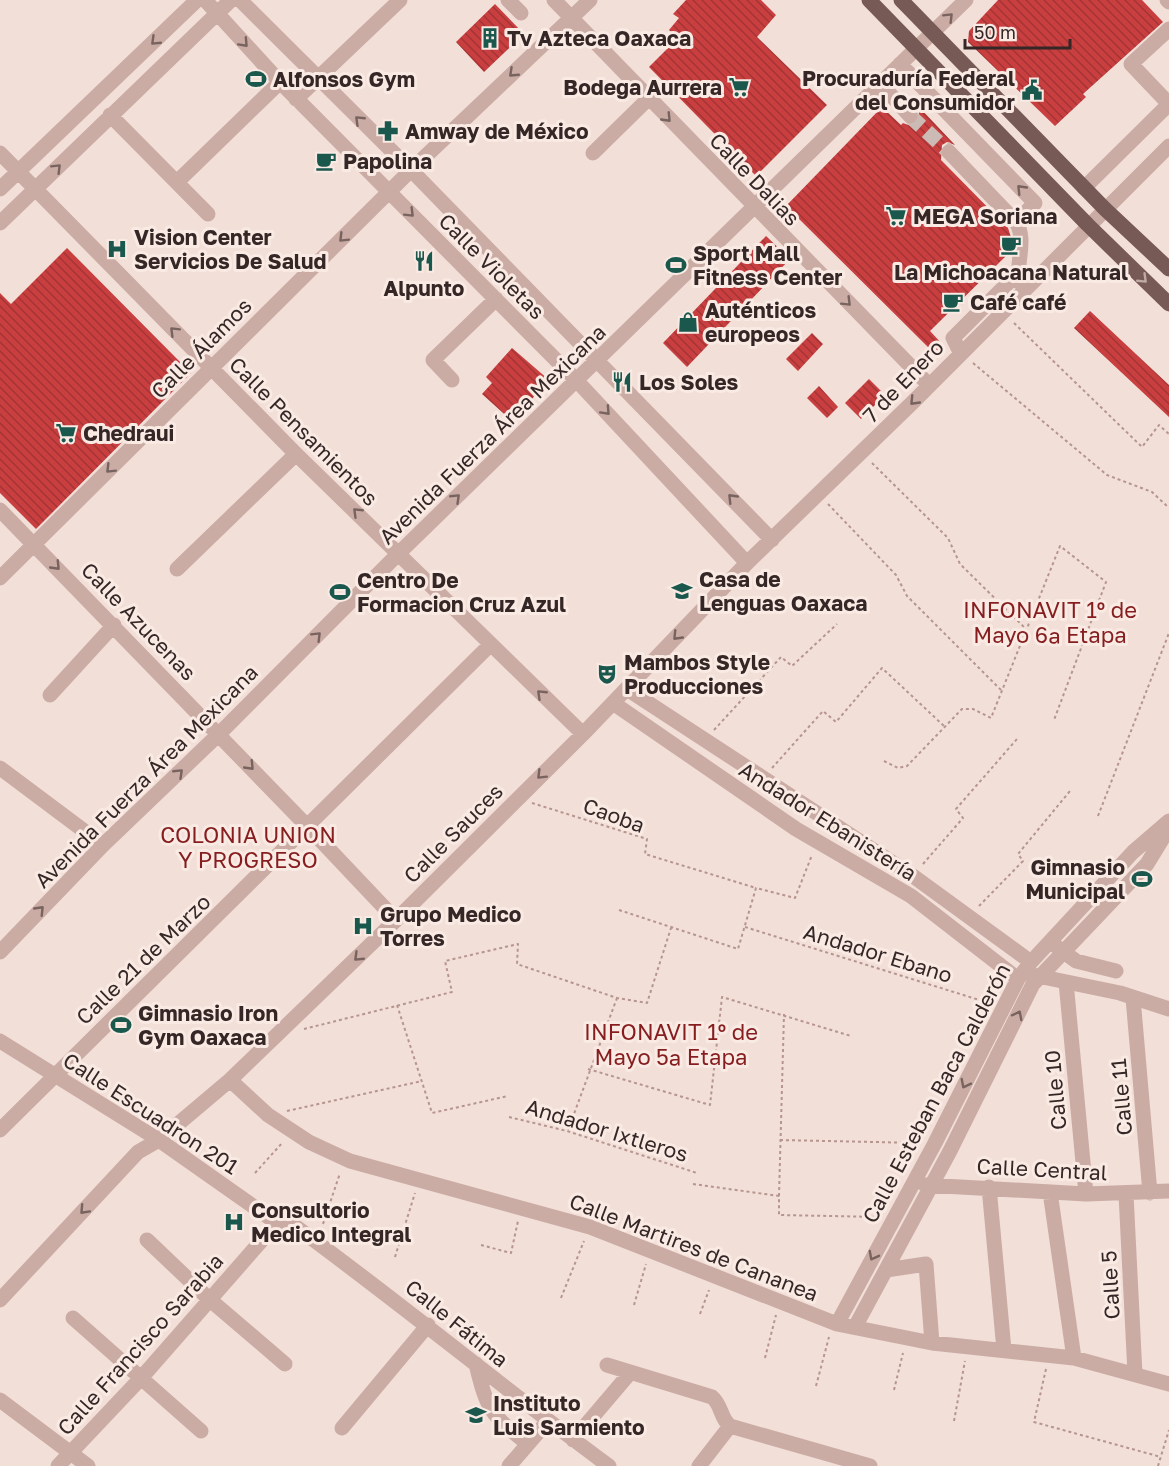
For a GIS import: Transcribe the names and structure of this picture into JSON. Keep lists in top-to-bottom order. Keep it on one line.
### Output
{"streets":{"street":["Calle Dalias","Calle Violetas","Calle Álamos","7 de Enero","Calle Pensamientos","Avenida Fuerza Área Mexicana","Calle Azucenas","Andador Ebanistería","Calle Sauces","Calle 21 de Marzo","Calle 10","Calle Esteban Baca Calderón","Calle 11","Calle Escuadron 201","Calle Central","Calle Martires de Cananea","Calle 5","Calle Fátima","Calle Francisco Sarabia"],"path":["Caoba","Andador Ebano","Andador Ixtleros"]},"crossings":[["Calle Dalias","Calle Álamos"],["Calle Dalias","7 de Enero"],["Calle Dalias","Avenida Fuerza Área Mexicana"],["Calle Violetas","Calle Álamos"],["Calle Violetas","7 de Enero"],["Calle Violetas","Avenida Fuerza Área Mexicana"],["Calle Violetas","Calle Sauces"],["Calle Álamos","Calle Pensamientos"],["Calle Álamos","Calle Azucenas"],["7 de Enero","Calle Sauces"],["Calle Pensamientos","Avenida Fuerza Área Mexicana"],["Calle Pensamientos","Calle Sauces"],["Calle Pensamientos","Calle 21 de Marzo"],["Avenida Fuerza Área Mexicana","Calle Azucenas"],["Calle Azucenas","Calle Sauces"],["Calle Azucenas","Calle 21 de Marzo"],["Caoba","Calle Sauces"],["Andador Ebanistería","Calle Sauces"],["Andador Ebanistería","Calle 10"],["Andador Ebanistería","Calle Esteban Baca Calderón"],["Andador Ebanistería","Calle 11"],["Calle Sauces","Calle Escuadron 201"],["Calle Sauces","Calle Martires de Cananea"],["Andador Ebano","Calle Esteban Baca Calderón"],["Calle 21 de Marzo","Calle Escuadron 201"],["Calle 10","Calle Central"],["Calle Esteban Baca Calderón","Calle Central"],["Calle Esteban Baca Calderón","Calle Martires de Cananea"],["Calle 11","Calle Central"],["Calle Escuadron 201","Calle Fátima"],["Calle Escuadron 201","Calle Francisco Sarabia"],["Calle Central","Calle 5"],["Calle Martires de Cananea","Calle 5"],["Calle Fátima","Calle Francisco Sarabia"]],"one_way":["Calle Dalias","Calle Pensamientos","Avenida Fuerza Área Mexicana","Calle Azucenas","Calle Sauces"],"districts":["INFONAVIT 1º de Mayo 6ª Etapa","COLONIA UNION Y PROGRESO","INFONAVIT 1º de Mayo 5ª Etapa"],"places":{"building":["Tv Azteca Oaxaca"],"sports":["Alfonsos Gym","Sport Mall Fitness Center","Centro De Formacion Cruz Azul","Gimnasio Municipal","Gimnasio Iron Gym Oaxaca"],"supermarket":["Bodega Aurrera","MEGA Soriana","Chedraui"],"public building":["Procuraduría Federal del Consumidor"],"pharmacy":["Amway de México"],"cafe":["Papolina","La Michoacana Natural","Café café"],"hospital":["Vision Center Servicios De Salud","Grupo Medico Torres","Consultorio Medico Integral"],"restaurant":["Alpunto","Los Soles"],"shop":["Auténticos europeos"],"school or university":["Casa de Lenguas Oaxaca","Instituto Luis Sarmiento"],"theatre":["Mambos Style Producciones"]},"scale_bar":"50 m"}
